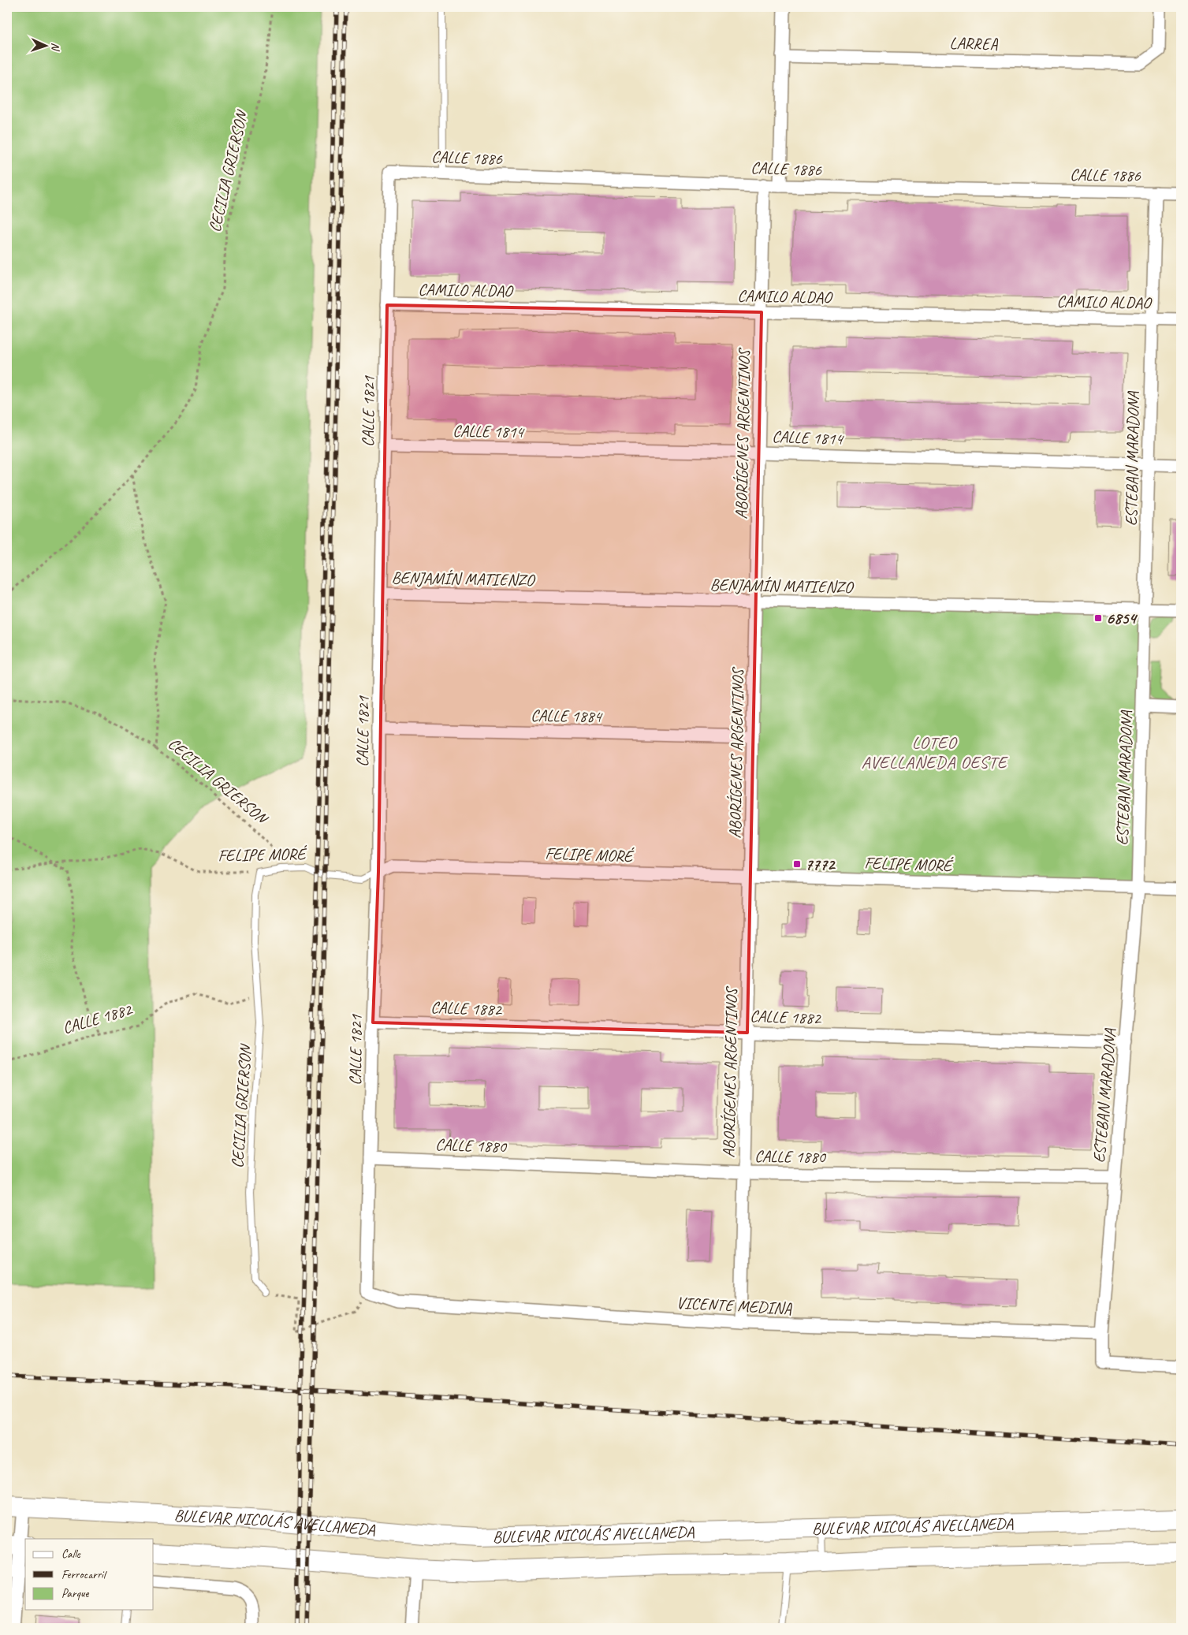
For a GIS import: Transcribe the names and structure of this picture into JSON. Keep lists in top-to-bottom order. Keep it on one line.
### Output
{"streets":{"main road":["BULEVAR NICOLÁS AVELLANEDA"],"street":["LARREA","CALLE 1886","CAMILO ALDAO","CALLE 1821","CALLE 1814","ABORÍGENES ARGENTINOS","ESTEBAN MARADONA","BENJAMÍN MATIENZO","CALLE 1884","FELIPE MORÉ","CALLE 1882","CALLE 1880","VICENTE MEDINA"],"lane":["CECILIA GRIERSON"]},"crossings":[["CALLE 1886","CALLE 1821"],["CALLE 1886","ABORÍGENES ARGENTINOS"],["CALLE 1886","ESTEBAN MARADONA"],["CECILIA GRIERSON","FELIPE MORÉ"],["CECILIA GRIERSON","CALLE 1882"],["CAMILO ALDAO","CALLE 1821"],["CAMILO ALDAO","ABORÍGENES ARGENTINOS"],["CAMILO ALDAO","ESTEBAN MARADONA"],["CALLE 1821","CALLE 1814"],["CALLE 1821","BENJAMÍN MATIENZO"],["CALLE 1821","CALLE 1884"],["CALLE 1821","FELIPE MORÉ"],["CALLE 1821","CALLE 1882"],["CALLE 1821","CALLE 1880"],["CALLE 1821","VICENTE MEDINA"],["CALLE 1814","ABORÍGENES ARGENTINOS"],["CALLE 1814","ESTEBAN MARADONA"],["ABORÍGENES ARGENTINOS","BENJAMÍN MATIENZO"],["ABORÍGENES ARGENTINOS","CALLE 1884"],["ABORÍGENES ARGENTINOS","FELIPE MORÉ"],["ABORÍGENES ARGENTINOS","CALLE 1882"],["ABORÍGENES ARGENTINOS","CALLE 1880"],["ABORÍGENES ARGENTINOS","VICENTE MEDINA"],["ESTEBAN MARADONA","BENJAMÍN MATIENZO"],["ESTEBAN MARADONA","FELIPE MORÉ"],["ESTEBAN MARADONA","CALLE 1882"],["ESTEBAN MARADONA","CALLE 1880"],["ESTEBAN MARADONA","VICENTE MEDINA"]],"districts":["LOTEO AVELLANEDA OESTE"],"places":{"transit":["6854","7772"]},"legend":["Calle","Ferrocarril","Parque"],"north":"right"}
